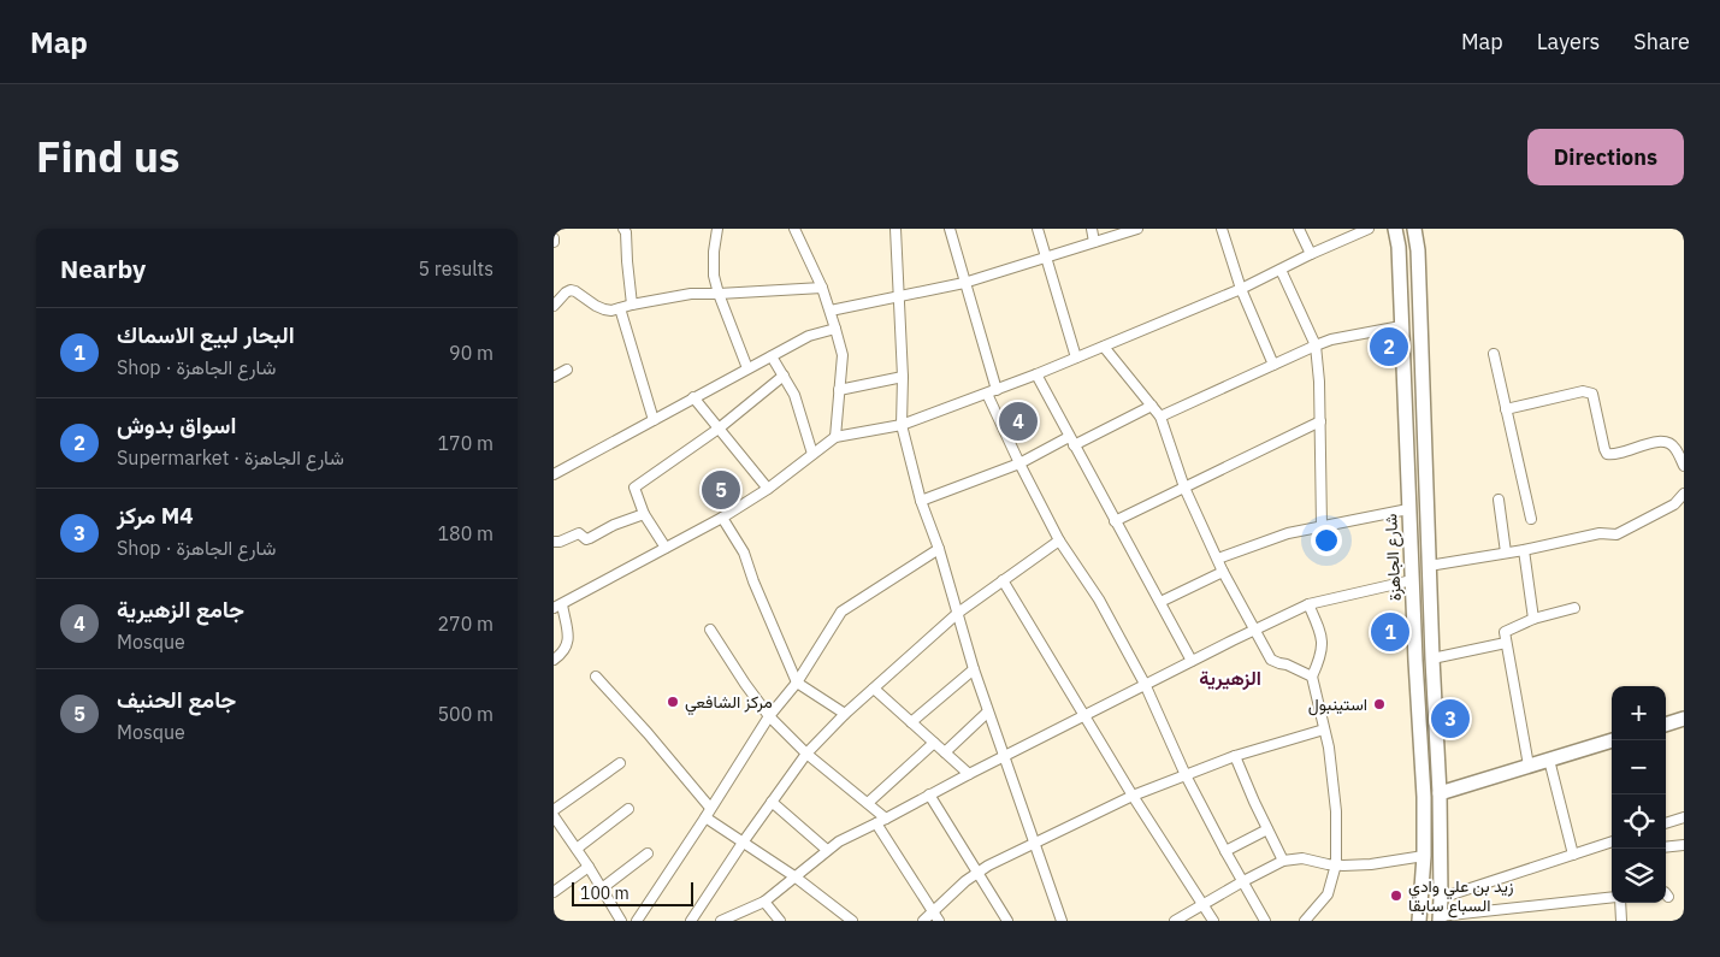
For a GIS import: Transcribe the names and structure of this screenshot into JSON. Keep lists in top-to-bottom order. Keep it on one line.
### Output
{"streets":{"street":["شارع الجاهزة"]},"districts":["الزهيرية"],"places":["مركز الشافعي","استينبول","زيد بن علي وادي السباع سابقا"],"scale_bar":"100 m","page":{"header":"Map","nav":["Map","Layers","Share"],"title":"Find us","buttons":"Directions","heading":["Nearby","5 results"],"list":[{"mark":"1","name":"البحار لبيع الاسماك","note":"Shop · شارع الجاهزة","value":"90 m"},{"mark":"2","name":"اسواق بدوش","note":"Supermarket · شارع الجاهزة","value":"170 m"},{"mark":"3","name":"مركز M4","note":"Shop · شارع الجاهزة","value":"180 m"},{"mark":"4","name":"جامع الزهيرية","note":"Mosque","value":"270 m"},{"mark":"5","name":"جامع الحنيف","note":"Mosque","value":"500 m"}],"pins":["2","4","5","1","3"],"map_buttons":["+","−"],"scale":"100 m"}}
